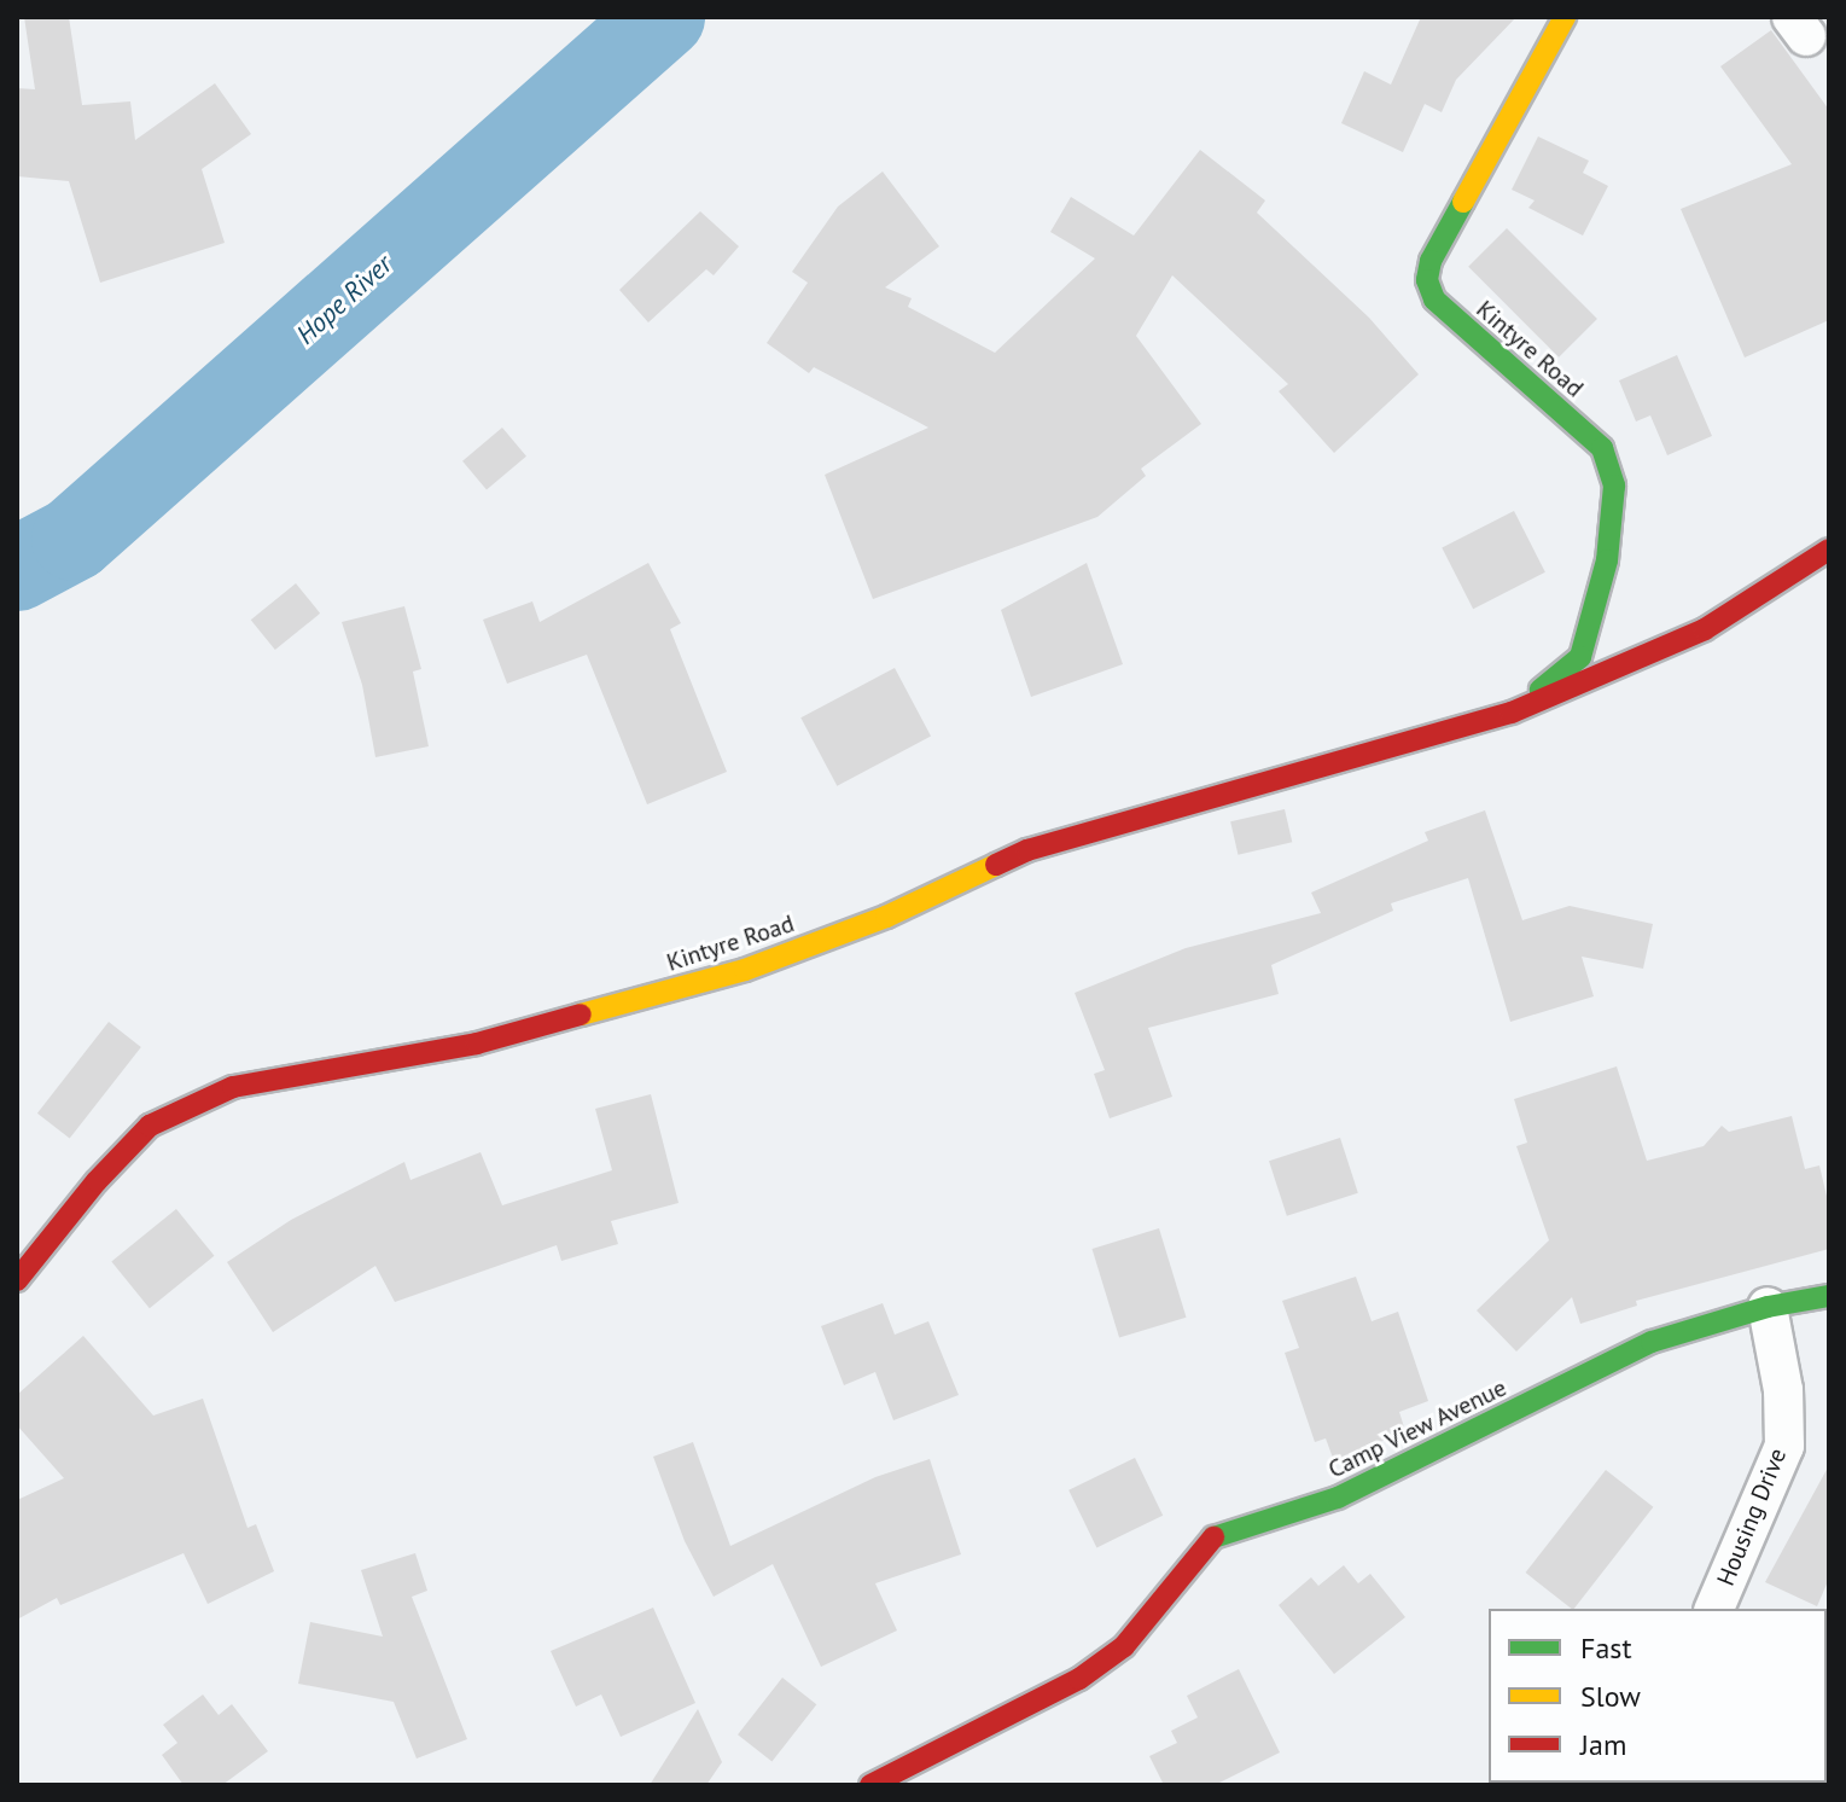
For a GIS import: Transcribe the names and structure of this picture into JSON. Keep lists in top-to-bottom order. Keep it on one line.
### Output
{"streets":{"street":["Kintyre Road","Camp View Avenue","Housing Drive"]},"crossings":[["Camp View Avenue","Housing Drive"]],"water":["Hope River"],"legend":["Fast","Slow","Jam"]}
